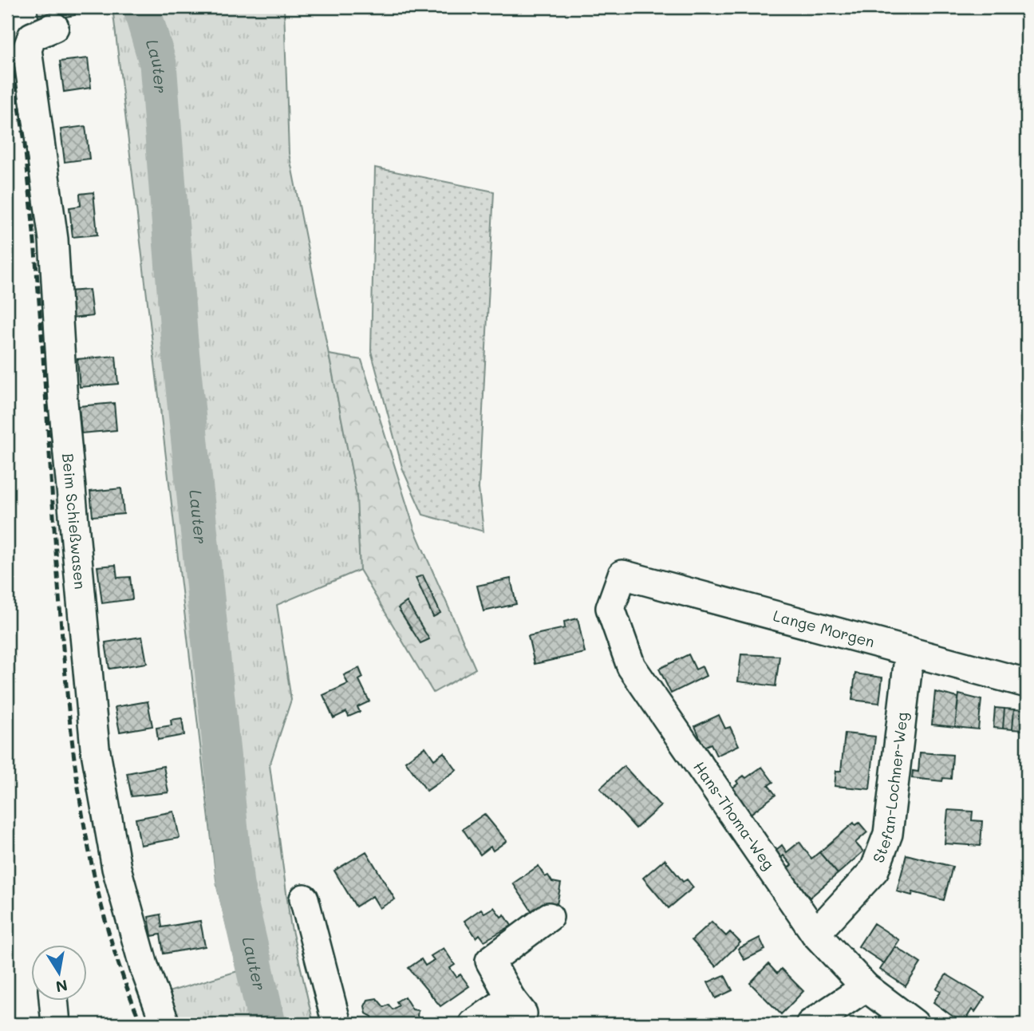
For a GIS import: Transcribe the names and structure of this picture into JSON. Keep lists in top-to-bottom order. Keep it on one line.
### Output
{"streets":{"street":["Beim Schießwasen","Lange Morgen","Stefan-Lochner-Weg","Hans-Thoma-Weg"]},"crossings":[["Lange Morgen","Stefan-Lochner-Weg"],["Lange Morgen","Hans-Thoma-Weg"],["Stefan-Lochner-Weg","Hans-Thoma-Weg"]],"water":["Lauter"],"north":"bottom"}
